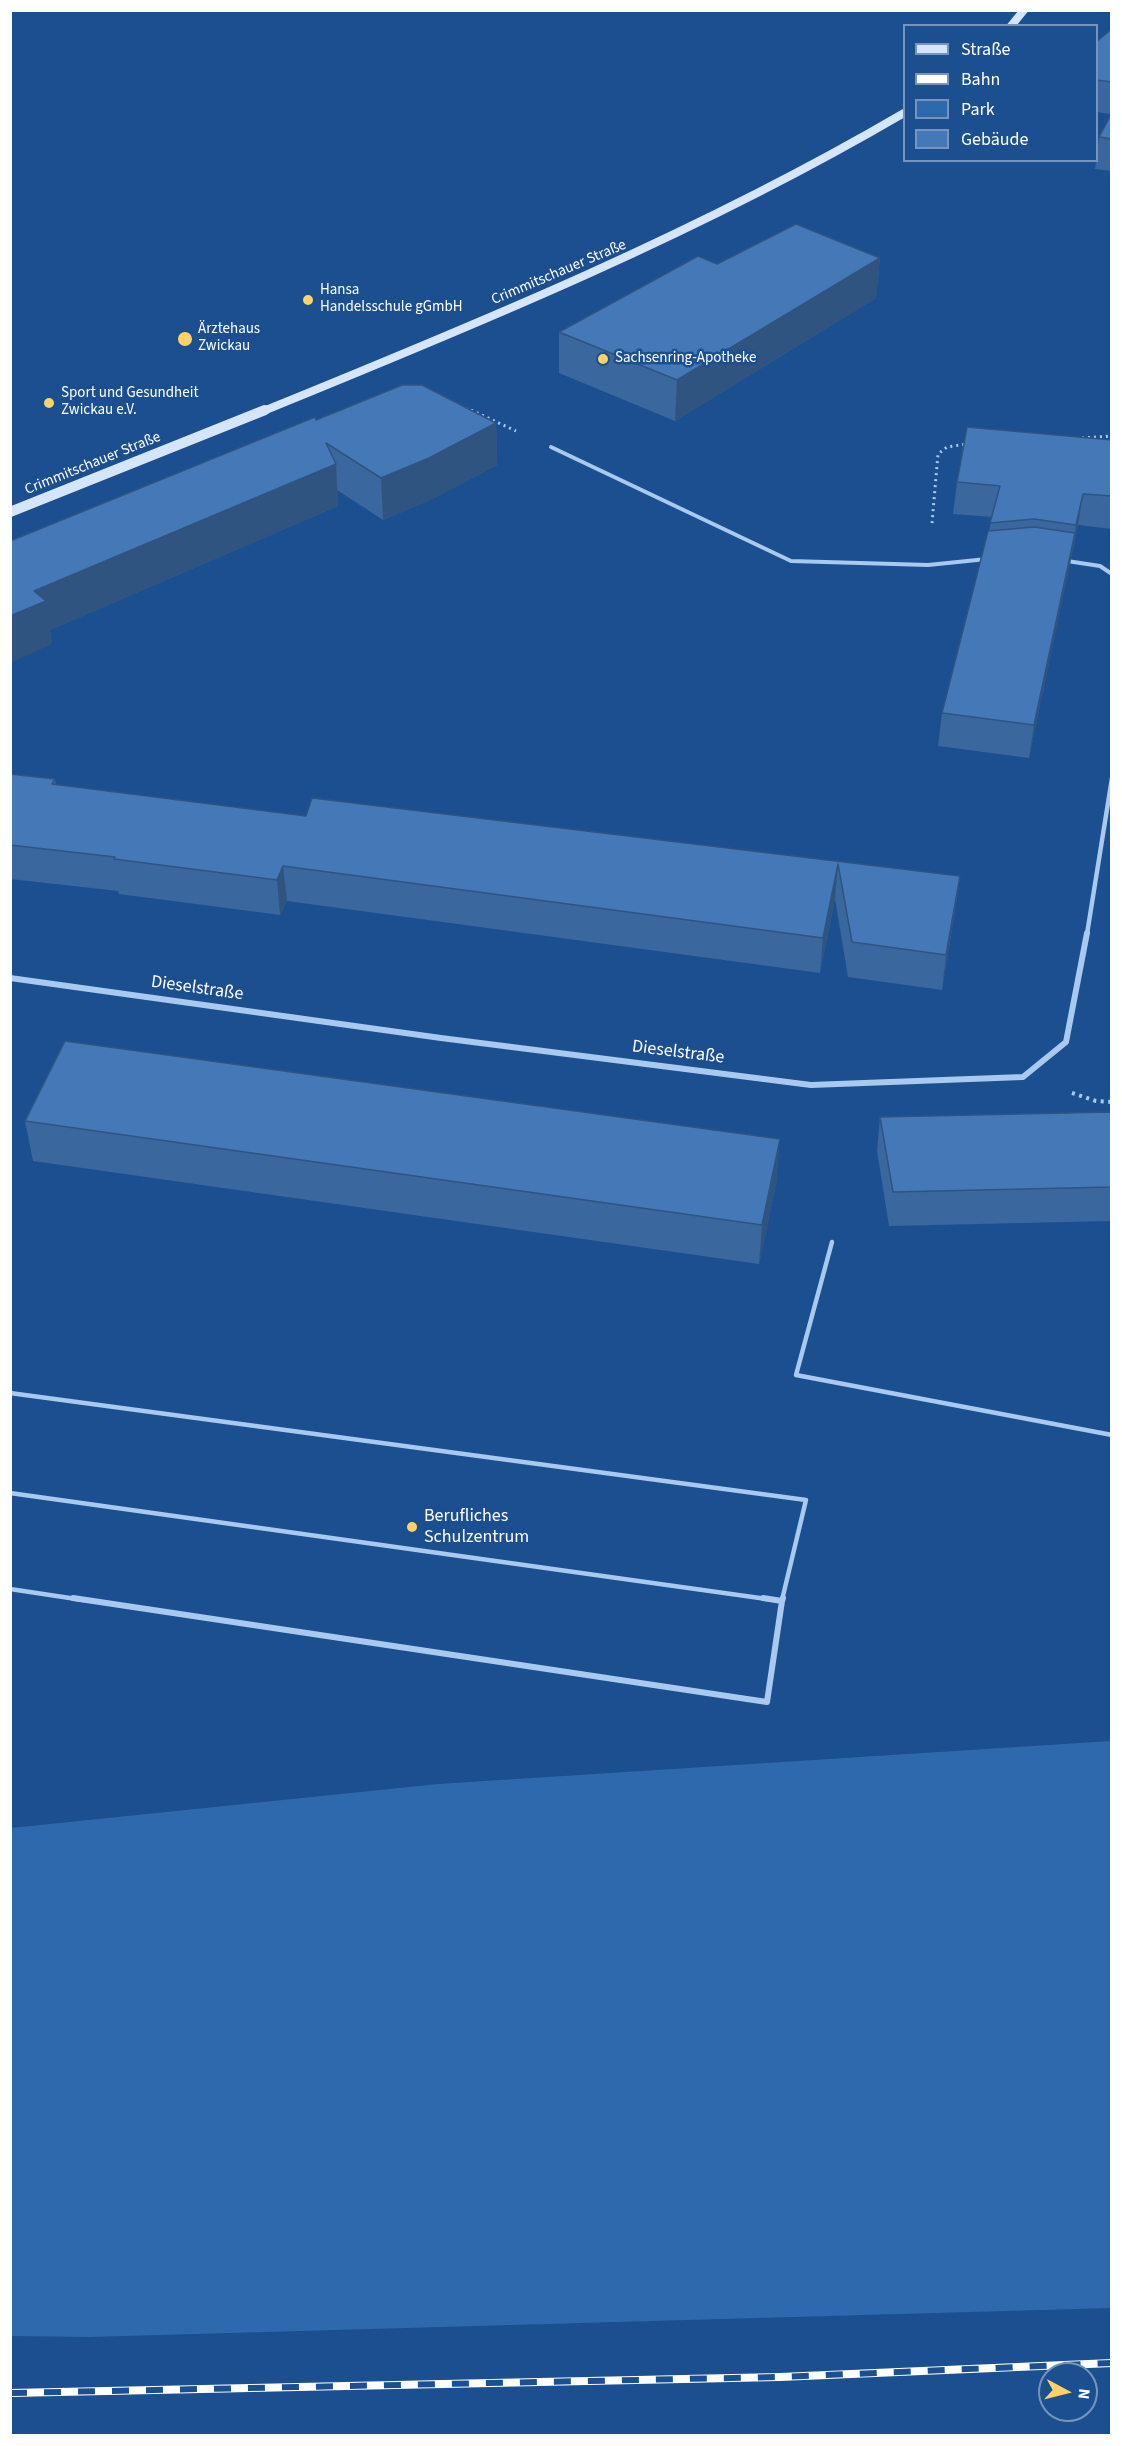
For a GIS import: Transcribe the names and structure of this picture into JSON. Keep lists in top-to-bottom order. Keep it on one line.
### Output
{"streets":{"main road":["Crimmitschauer Straße"],"street":["Dieselstraße"]},"places":["Hansa Handelsschule gGmbH","Ärztehaus Zwickau","Sachsenring-Apotheke","Sport und Gesundheit Zwickau e.V.","Berufliches Schulzentrum"],"legend":["Straße","Bahn","Park","Gebäude"],"north":"right"}
